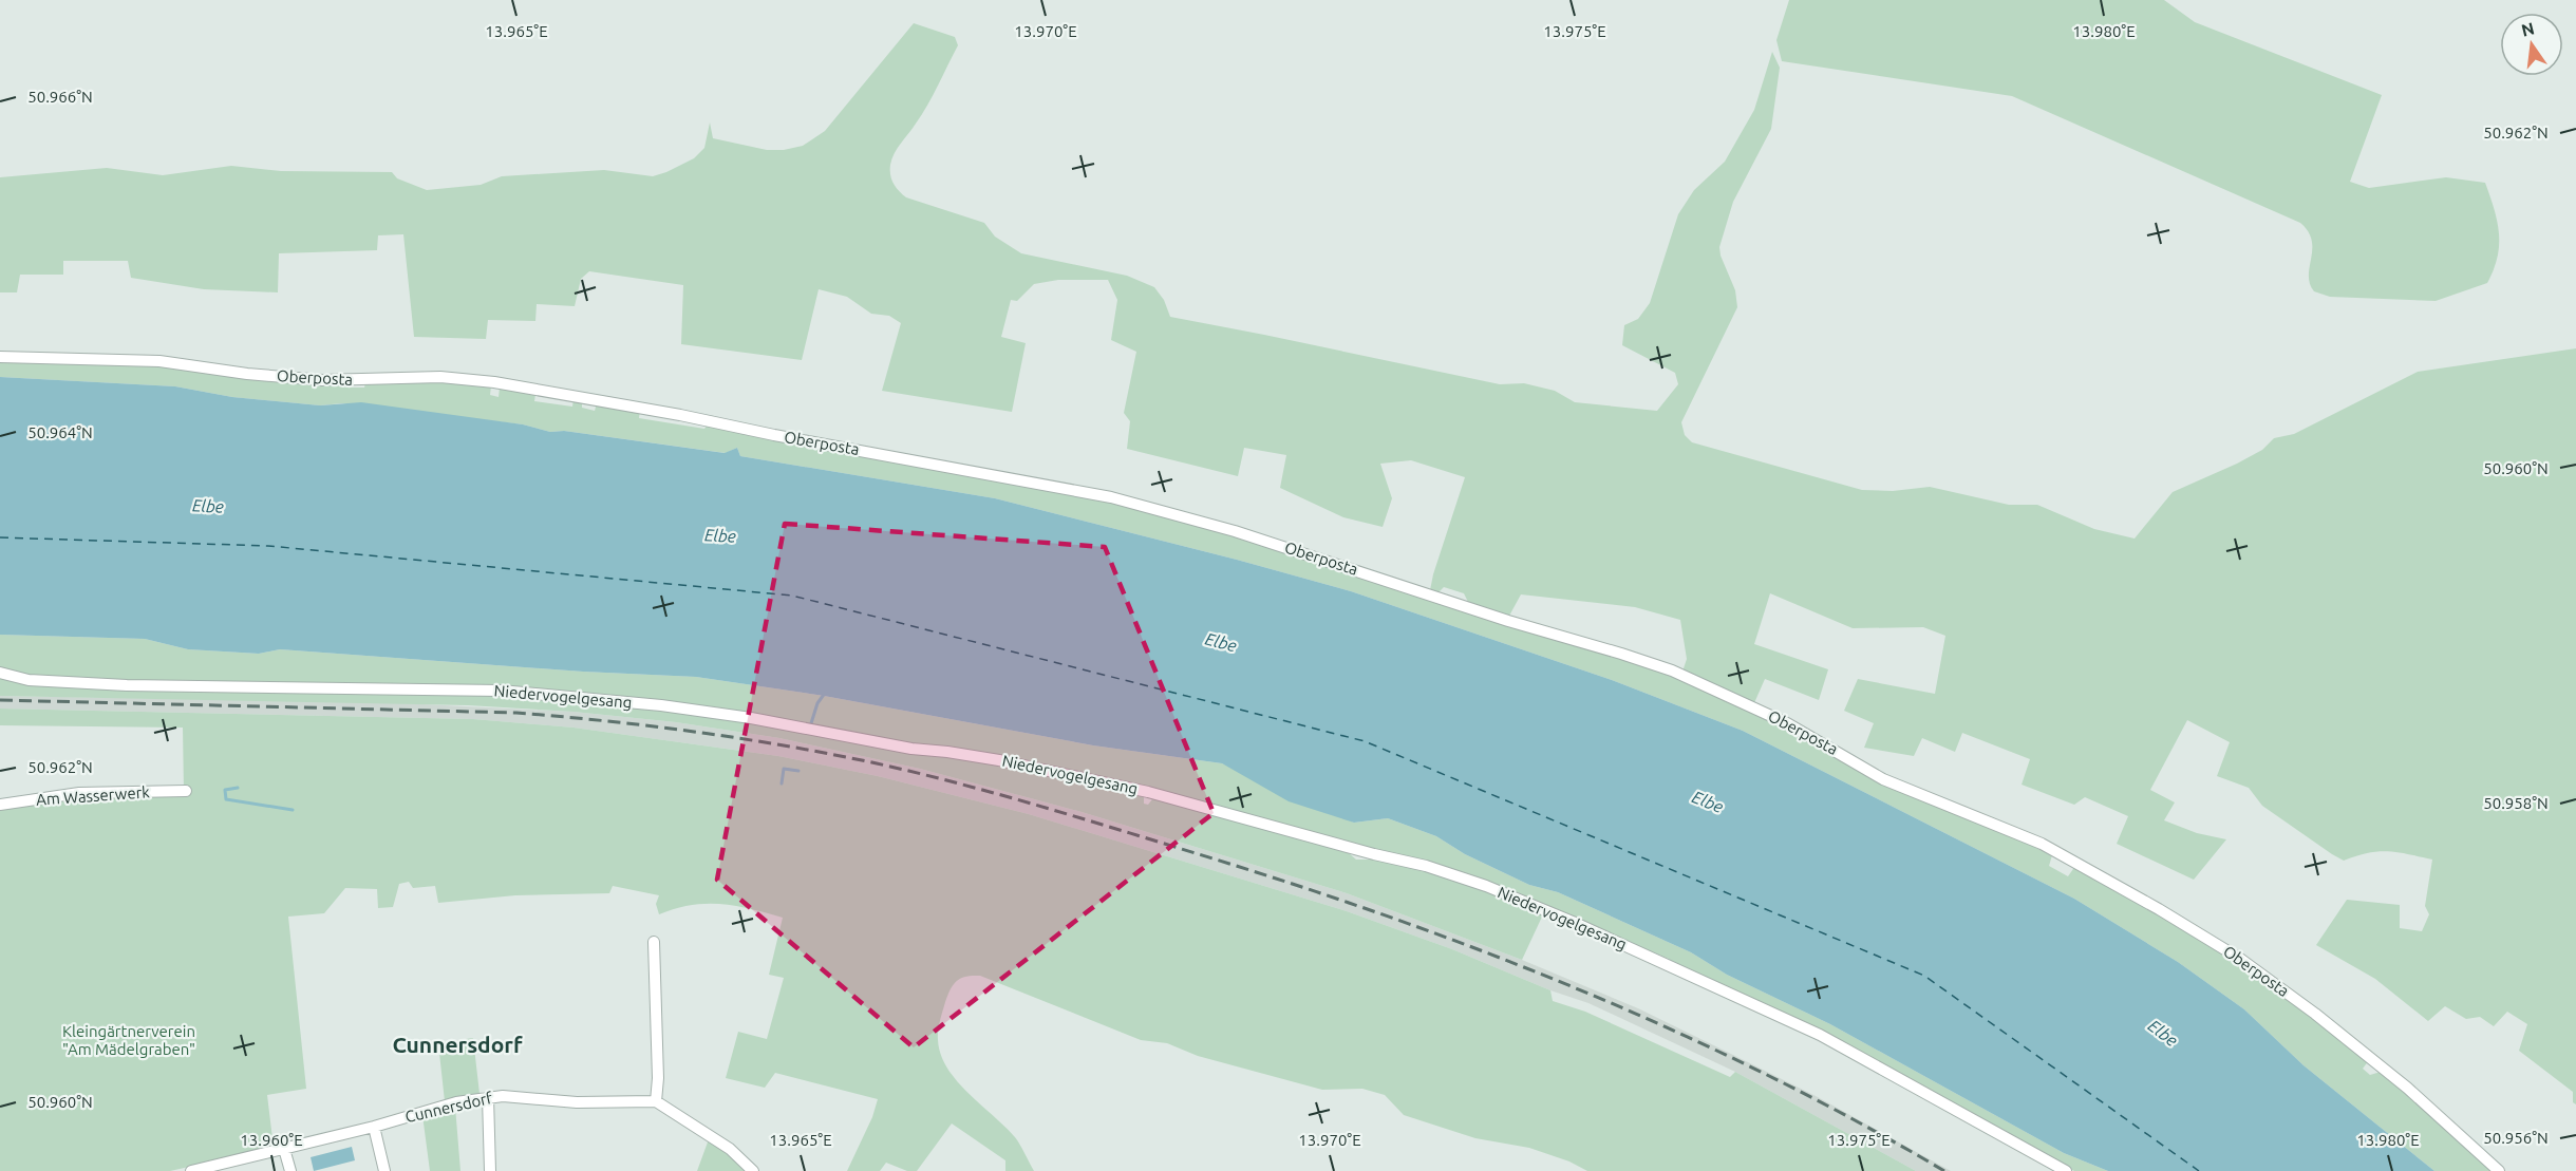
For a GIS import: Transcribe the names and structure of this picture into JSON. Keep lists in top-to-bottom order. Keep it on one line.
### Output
{"streets":{"street":["Oberposta","Niedervogelgesang","Am Wasserwerk","Cunnersdorf"]},"districts":["Cunnersdorf"],"water":["Elbe"],"parks":["Kleingärtnerverein \"Am Mädelgraben\""],"north":"top","coordinates":["13.965°E","13.970°E","13.975°E","13.980°E","50.966°N","50.962°N","50.964°N","50.960°N","50.958°N","50.956°N","13.960°E"]}
